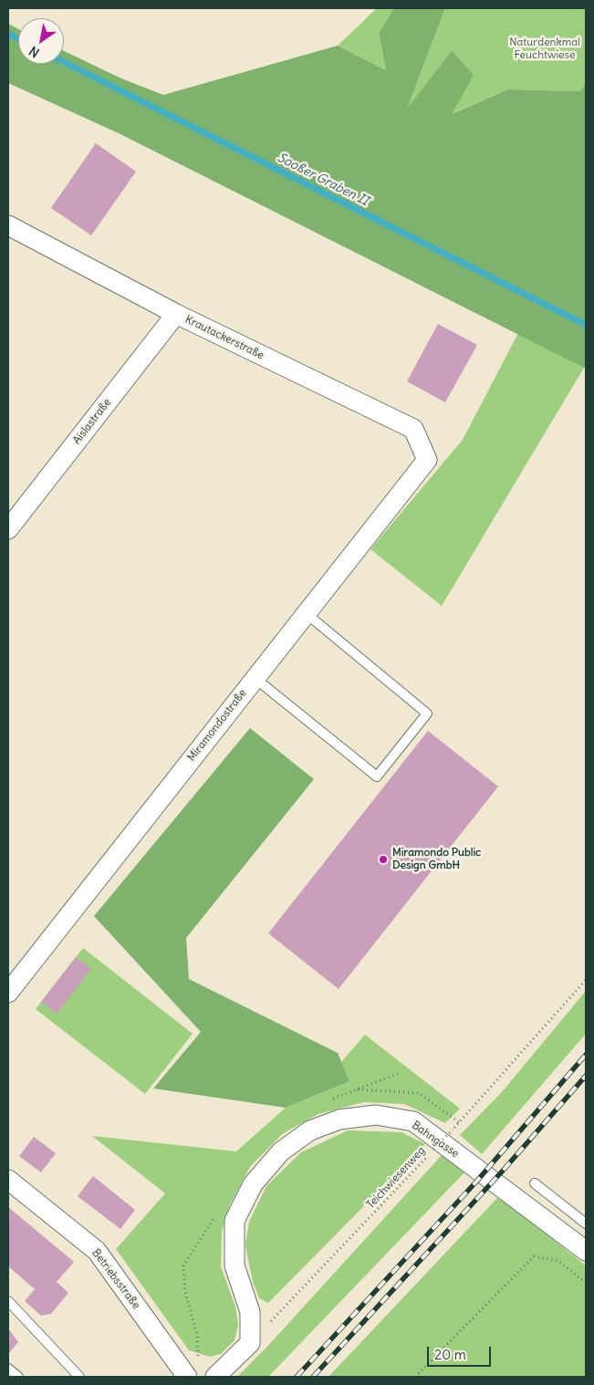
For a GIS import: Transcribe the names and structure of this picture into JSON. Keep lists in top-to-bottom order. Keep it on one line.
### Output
{"streets":{"street":["Krautackerstraße","Aislastraße","Miramondostraße","Bahngasse","Betriebsstraße"],"path":["Teichwiesenweg"]},"crossings":[["Krautackerstraße","Aislastraße"],["Krautackerstraße","Miramondostraße"],["Bahngasse","Teichwiesenweg"]],"water":["Sooßer Graben II"],"parks":["Naturdenkmal Feuchtwiese"],"places":["Miramondo Public Design GmbH"],"scale_bar":"20 m","north":"bottom left"}
